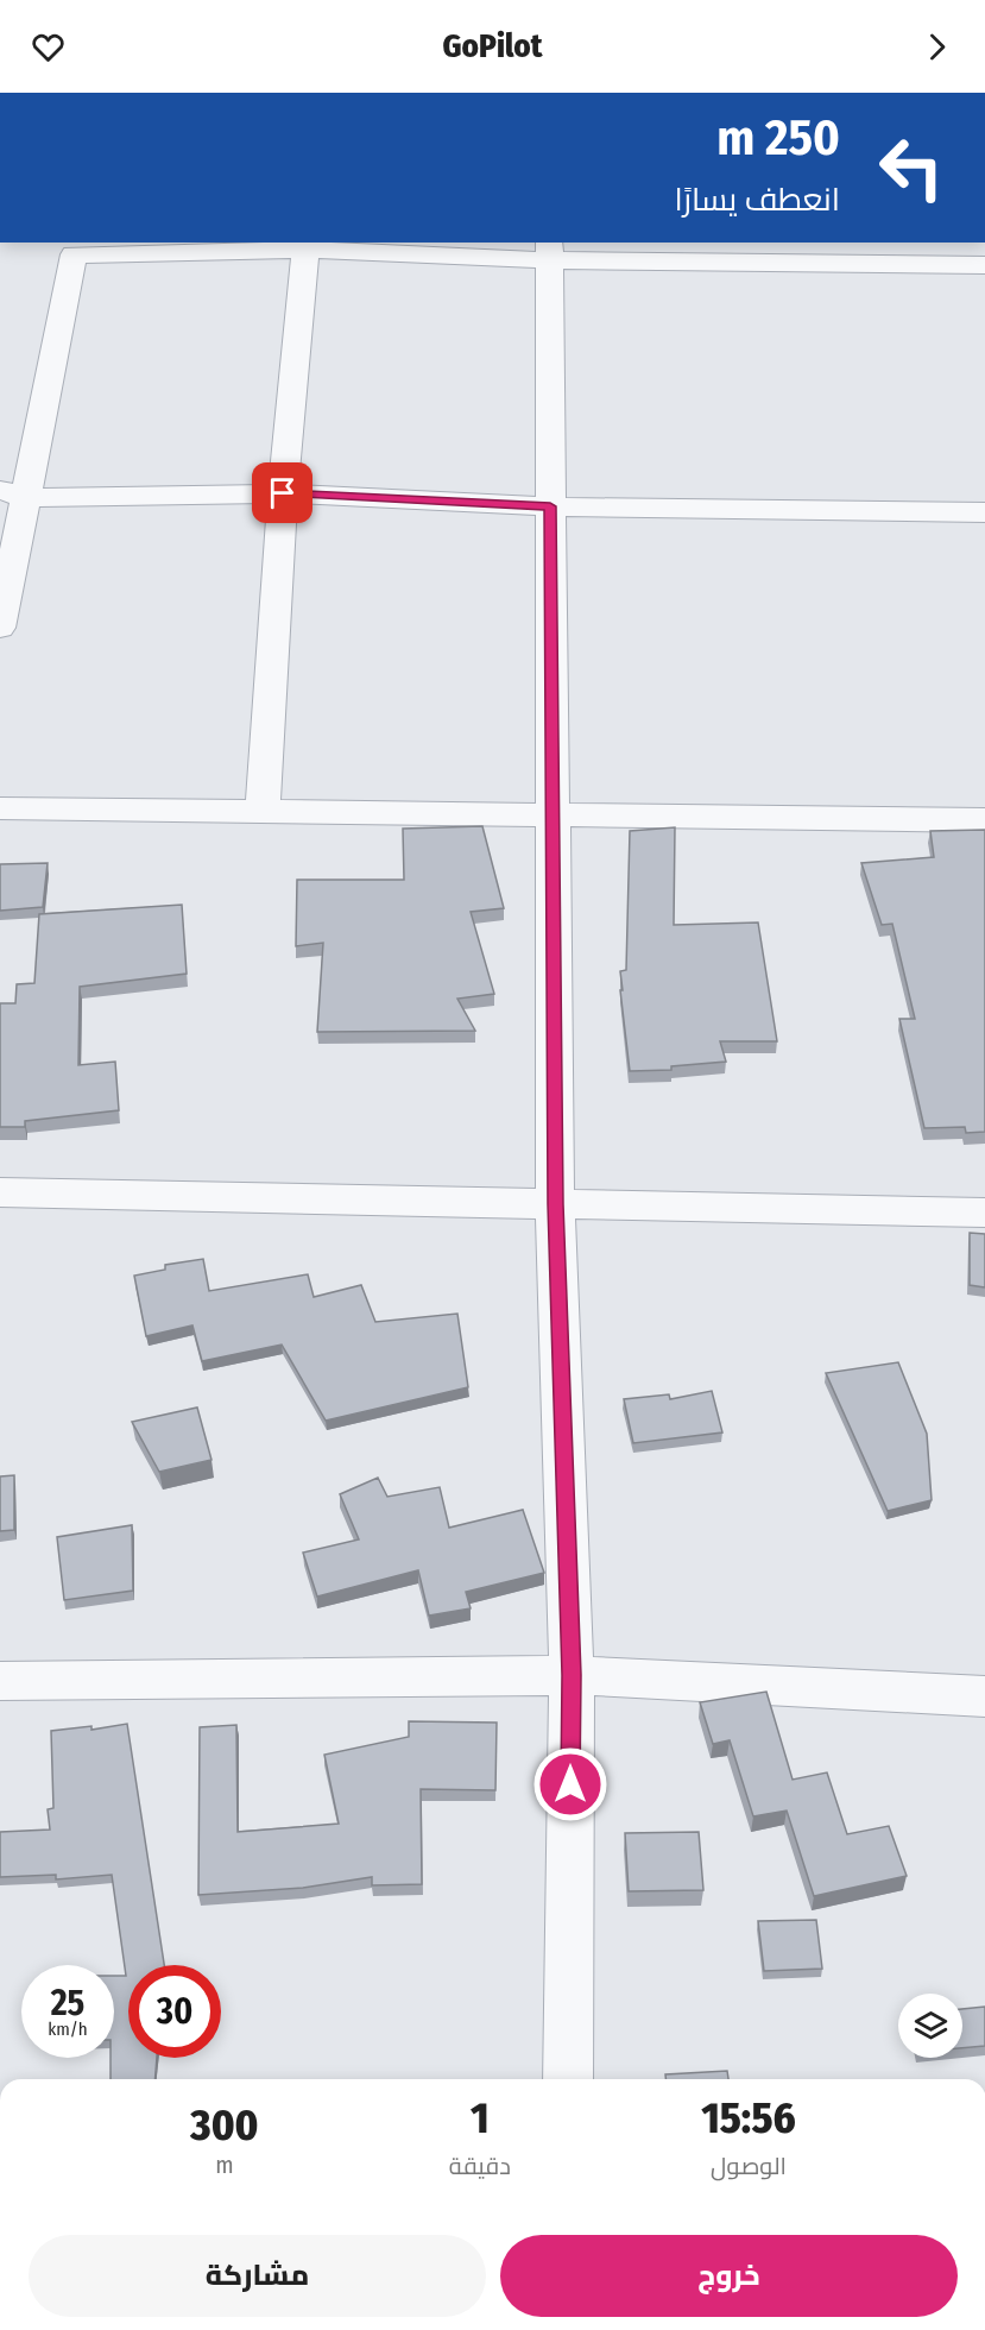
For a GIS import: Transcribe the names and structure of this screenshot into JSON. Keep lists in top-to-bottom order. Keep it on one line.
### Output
{"page":{"header":"GoPilot","turn":["250 m","انعطف يسارًا"],"speed":"25 km/h","limit":"30","eta":["15:56","الوصول","1","دقيقة","300","m"],"buttons":["خروج","مشاركة"]}}
